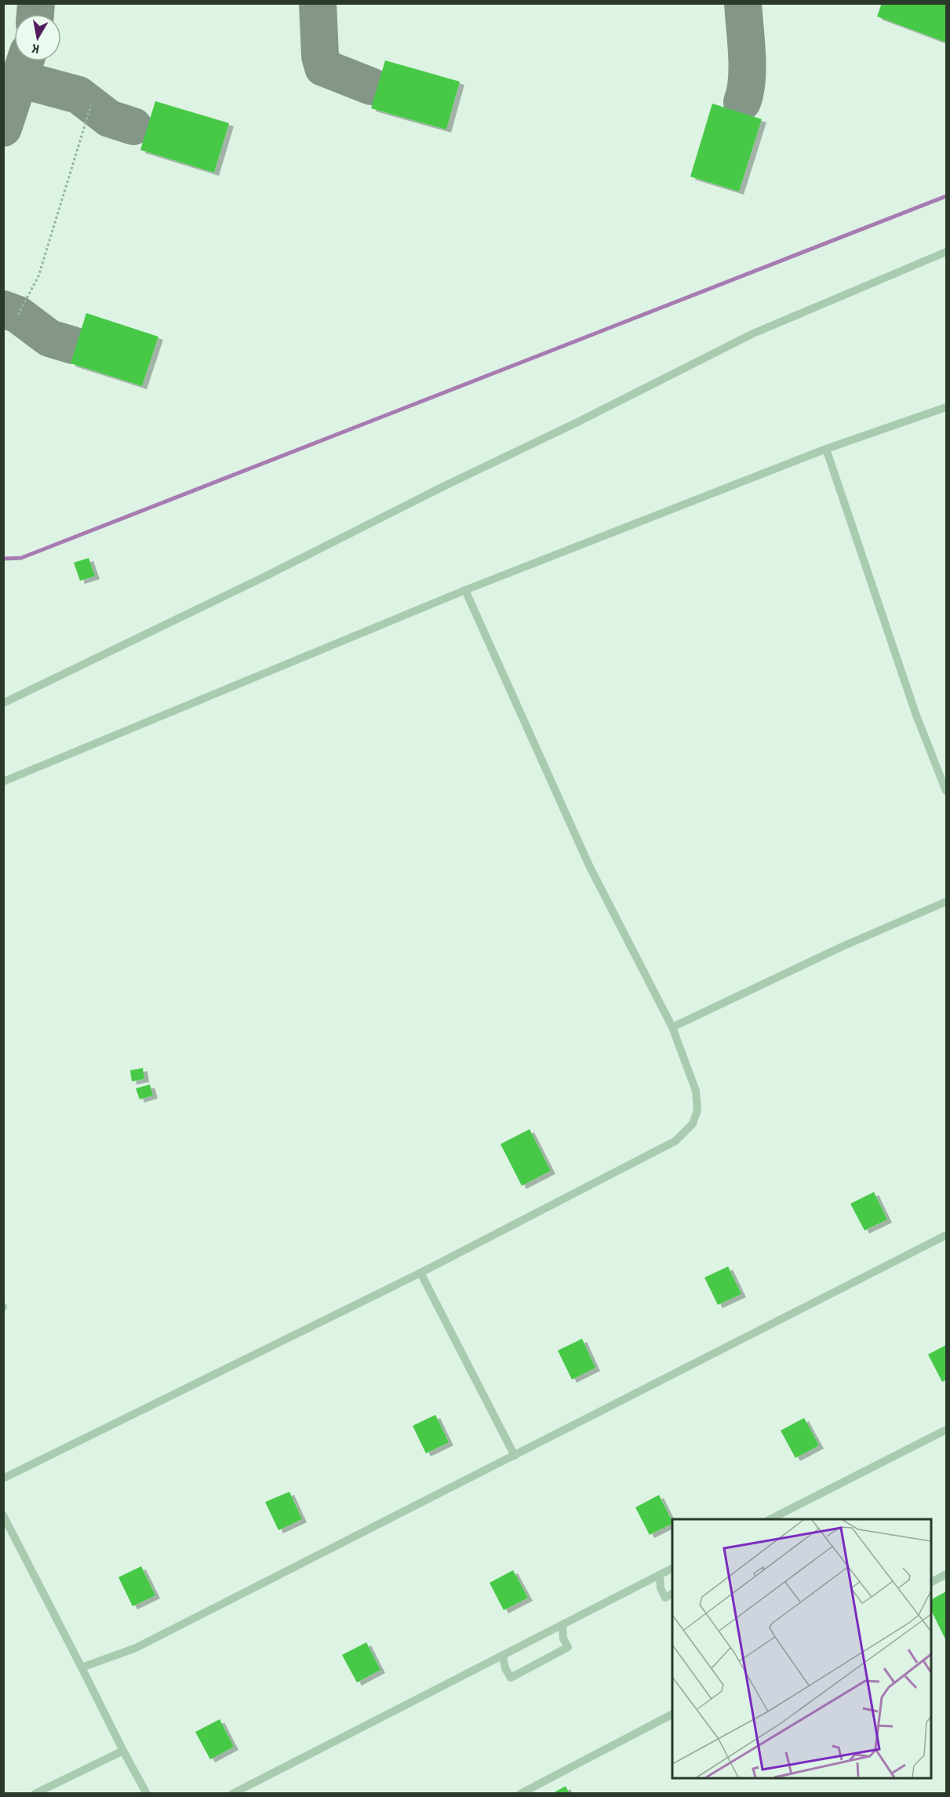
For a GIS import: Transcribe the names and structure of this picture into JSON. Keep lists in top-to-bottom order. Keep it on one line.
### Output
{"north":"bottom"}
